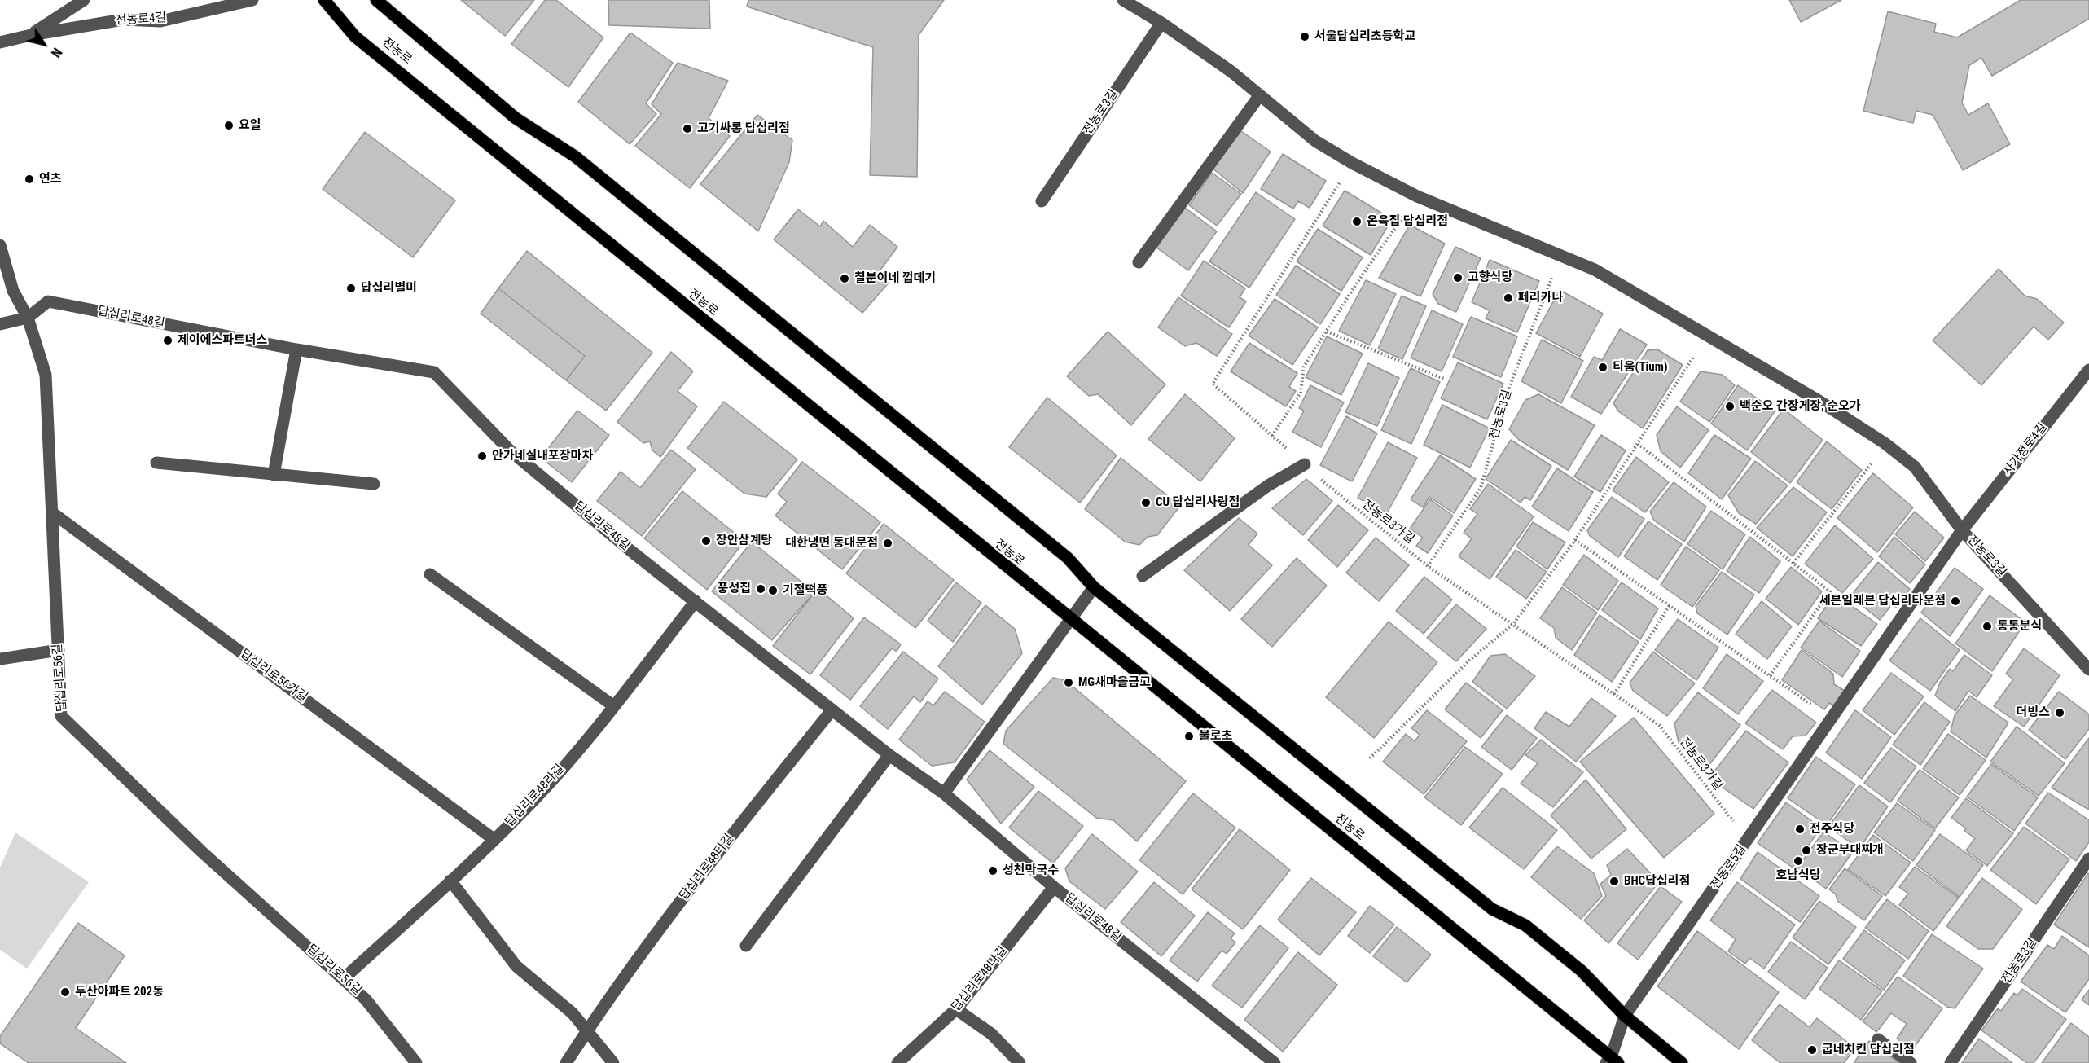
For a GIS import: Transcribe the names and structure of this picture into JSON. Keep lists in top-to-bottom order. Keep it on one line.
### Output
{"streets":{"main road":["전농로"],"street":["전농로4길","전농로3길","답십리로48길","사가정로4길","답십리로56가길","답십리로56길","답십리로48라길","답십리로48다길","전농로5길","답십리로48나길"],"path":["전농로3가길"]},"crossings":[["전농로","전농로5길"],["전농로3길","사가정로4길"],["전농로3길","전농로3가길"],["전농로3길","전농로5길"],["답십리로48길","답십리로56길"],["답십리로48길","답십리로48라길"],["답십리로48길","답십리로48다길"],["답십리로48길","답십리로48나길"],["사가정로4길","전농로5길"],["전농로3가길","전농로5길"],["답십리로56가길","답십리로56길"],["답십리로56가길","답십리로48라길"],["답십리로56길","답십리로48라길"]],"places":["서울답십리초등학교","요일","고기싸롱 답십리점","연츠","온육집 답십리점","고향식당","칠분이네 껍데기","답십리별미","페리카나","제이에스파트너스","티움(Tium)","백순오 간장게장, 순오가","안가네실내포장마차","CU 답십리사랑점","장안삼계탕","대한냉면 동대문점","풍성집","기절떡풍","세븐일레븐 답십리타운점","통통분식","MG새마을금고","더빙스","불로초","전주식당","장군부대찌개","호남식당","성천막국수","BHC답십리점","두산아파트 202동","굽네치킨 답십리점"],"north":"bottom right"}
